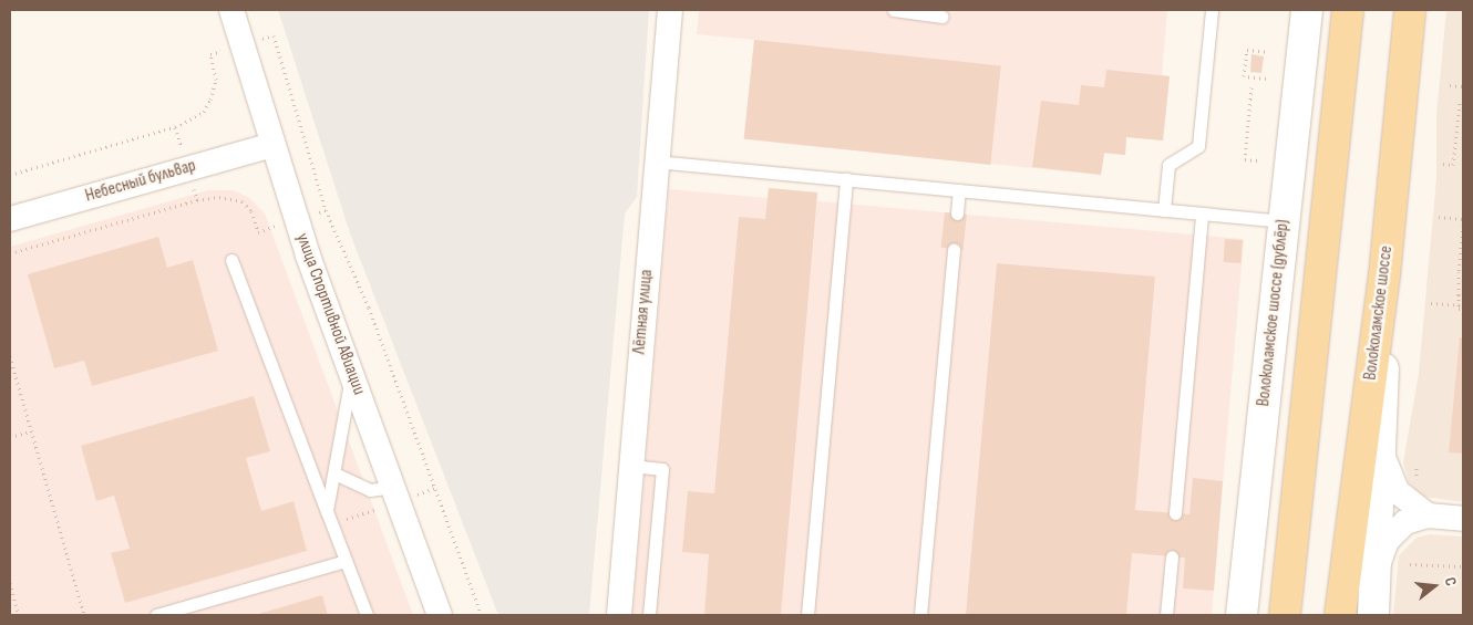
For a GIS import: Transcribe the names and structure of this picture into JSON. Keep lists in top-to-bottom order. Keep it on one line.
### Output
{"streets":{"main road":["Волоколамское шоссе"],"street":["Небесный бульвар","Лётная улица","Волоколамское шоссе (дублёр)","улица Спортивной Авиации"]},"crossings":[["Небесный бульвар","улица Спортивной Авиации"]],"north":"right"}
